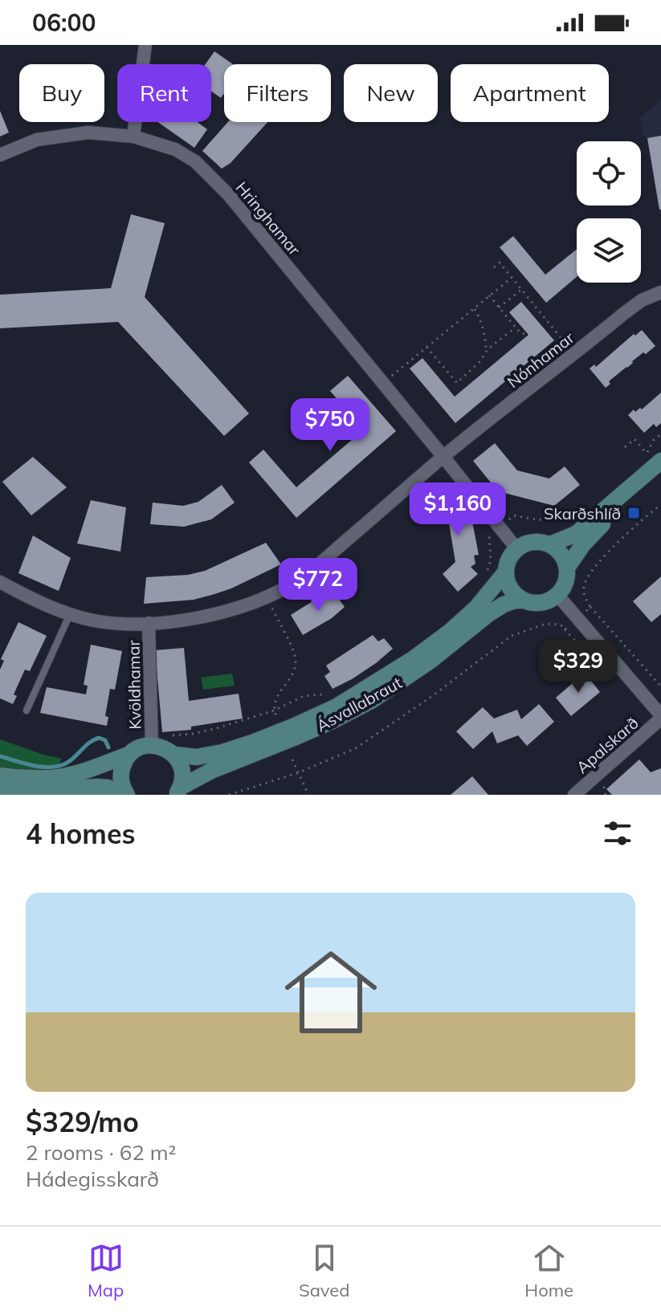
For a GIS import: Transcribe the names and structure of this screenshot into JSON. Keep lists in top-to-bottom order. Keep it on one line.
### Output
{"streets":{"main road":["Ásvallabraut"],"street":["Hringhamar","Nónhamar","Kvöldhamar","Apalskarð"]},"crossings":[["Hringhamar","Nónhamar"],["Hringhamar","Ásvallabraut"]],"places":{"transit":["Skarðshlíð"]},"page":{"status":"06:00","chip":["Buy","Rent","Filters","New","Apartment"],"price":["$750","$1,160","$772","$329"],"heading":"4 homes","list":[{"name":"$329/mo","note":"2 rooms · 62 m² · Hádegisskarð"}],"tabs":["Map","Saved","Home"]}}
